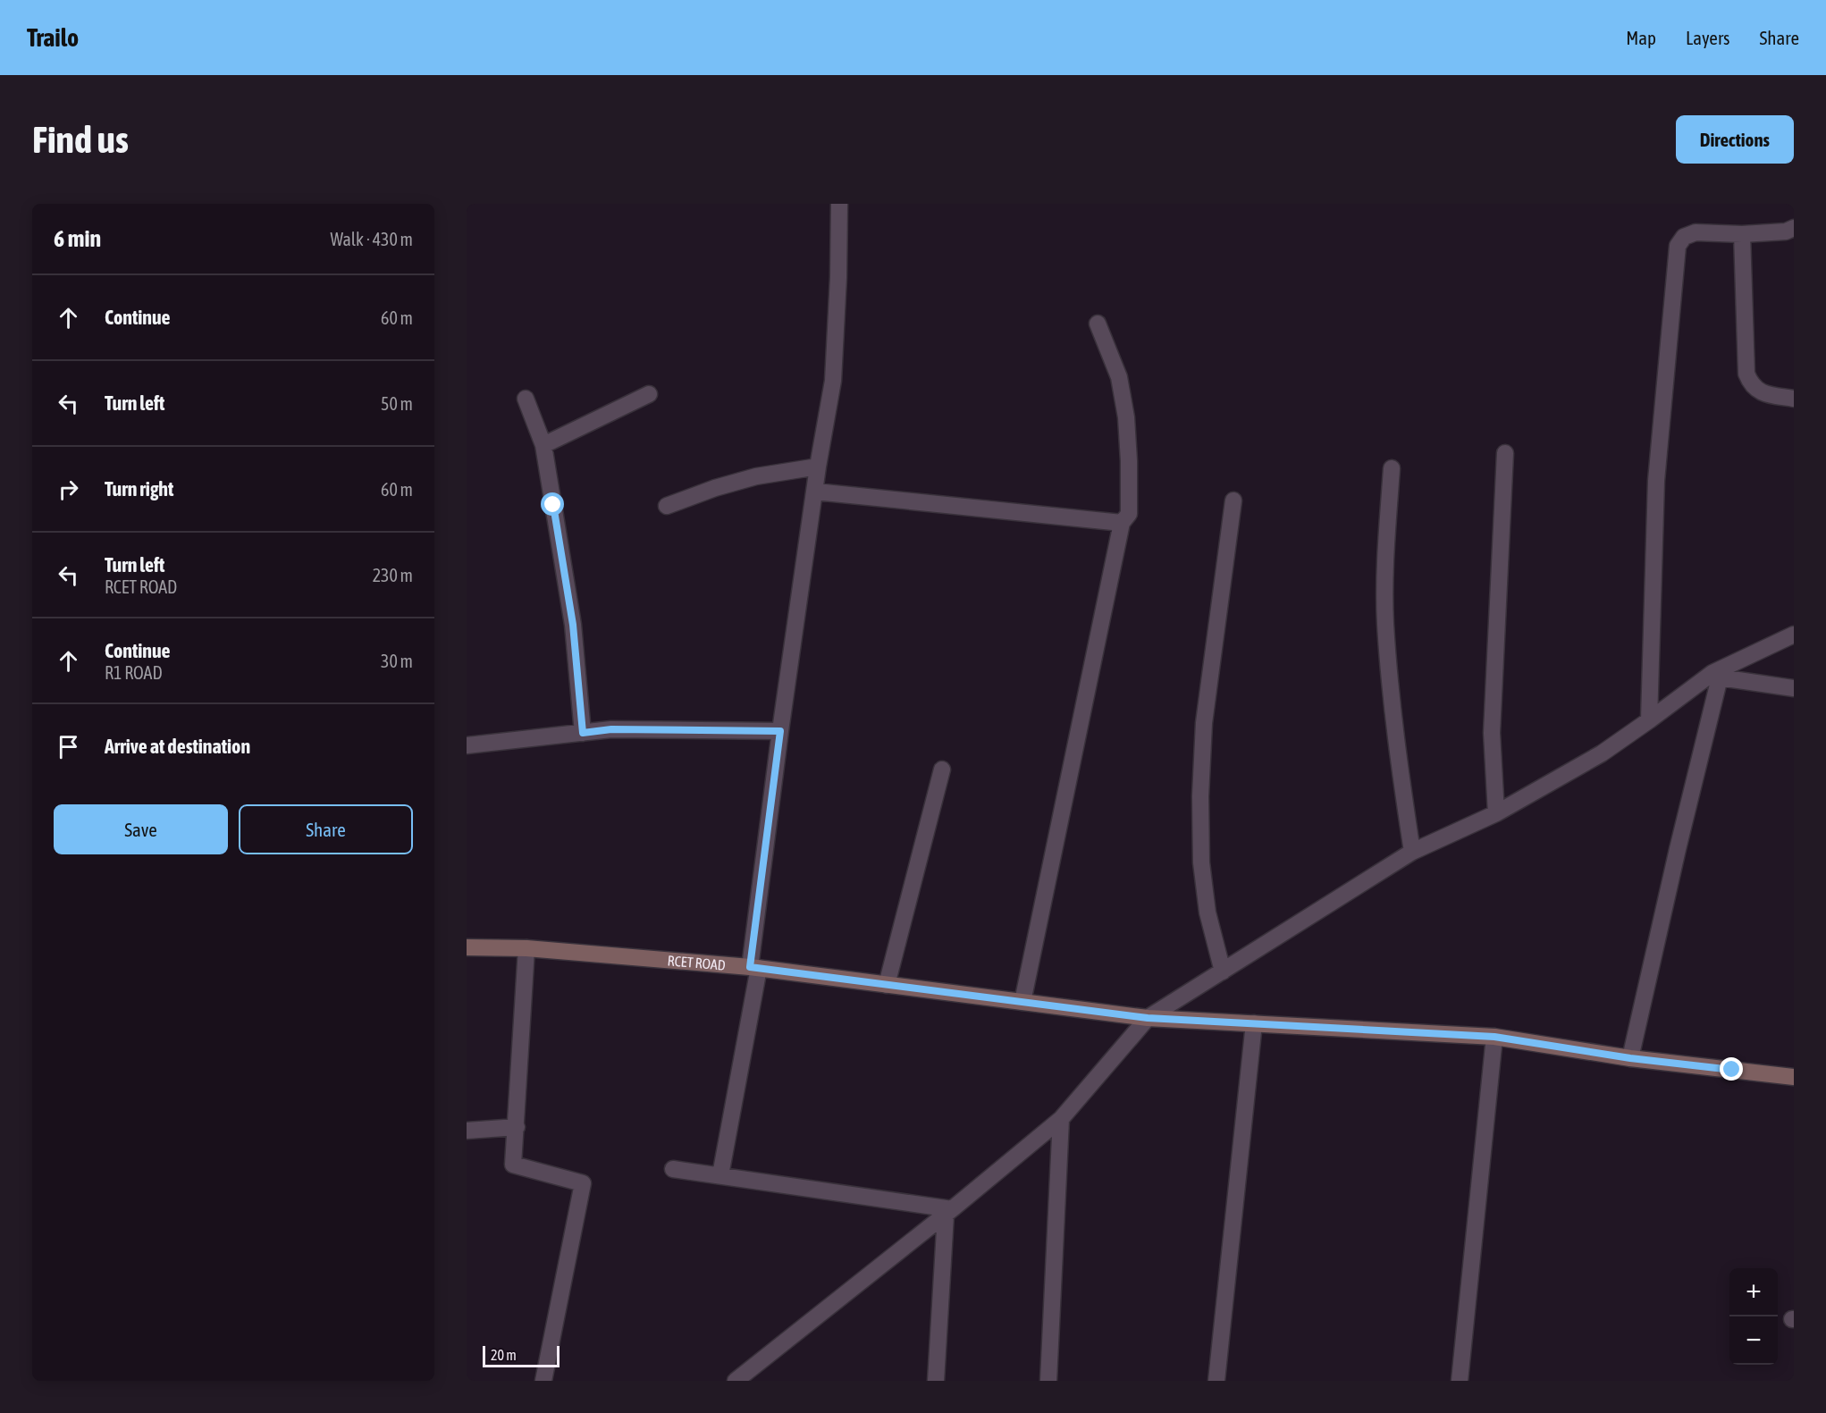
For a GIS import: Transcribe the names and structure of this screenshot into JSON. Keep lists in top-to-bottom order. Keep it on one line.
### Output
{"streets":{"main road":["RCET ROAD"]},"scale_bar":"20 m","page":{"header":"Trailo","nav":["Map","Layers","Share"],"buttons":["Directions",["Save","Share"]],"title":"Find us","heading":["6 min","Walk · 430 m"],"list":[["Continue","60 m"],["Turn left","50 m"],["Turn right","60 m"],["Turn left","RCET ROAD","230 m"],["Continue","R1 ROAD","30 m"],"Arrive at destination"],"map_buttons":["+","−"],"scale":"20 m"}}
